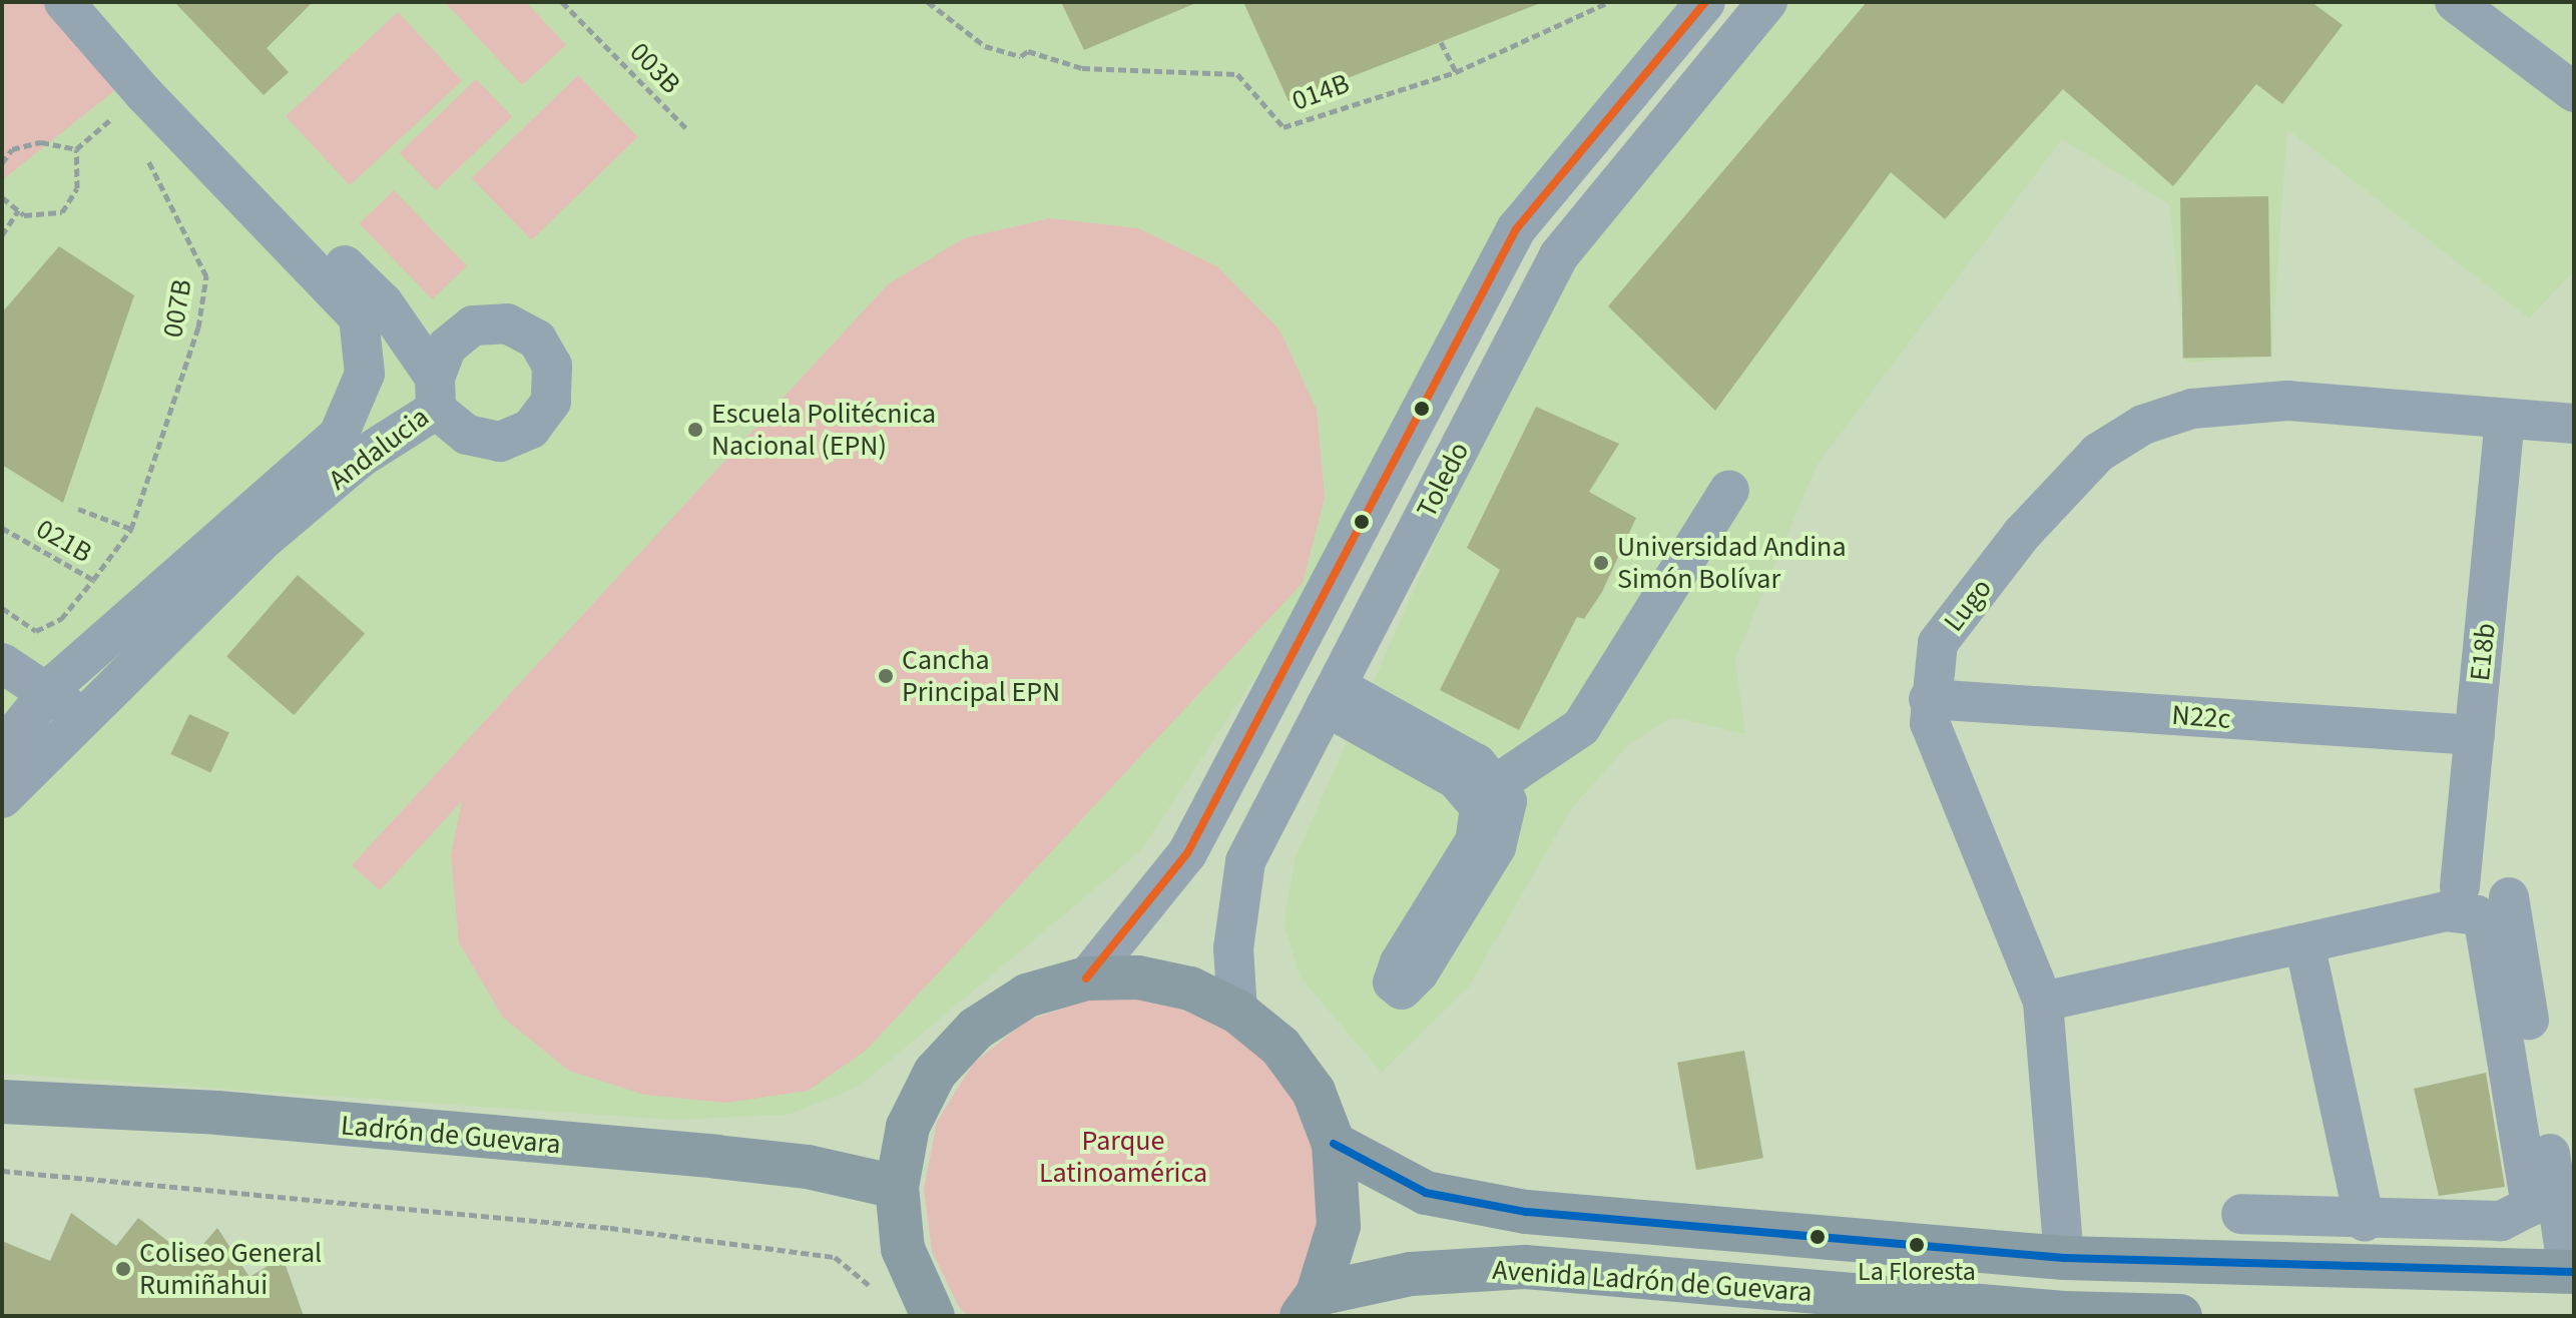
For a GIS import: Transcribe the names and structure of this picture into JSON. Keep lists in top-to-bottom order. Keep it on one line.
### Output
{"streets":{"main road":["Ladrón de Guevara","Avenida Ladrón de Guevara"],"street":["Andalucia","Toledo","Lugo","E18b","N22c"],"path":["003B","014B","007B","021B"]},"crossings":[["007B","021B"],["Lugo","E18b"],["Lugo","N22c"],["Lugo","Avenida Ladrón de Guevara"],["E18b","N22c"]],"parks":["Parque Latinoamérica"],"places":["Escuela Politécnica Nacional (EPN)","Universidad Andina Simón Bolívar","Cancha Principal EPN","La Floresta","Coliseo General Rumiñahui"]}
